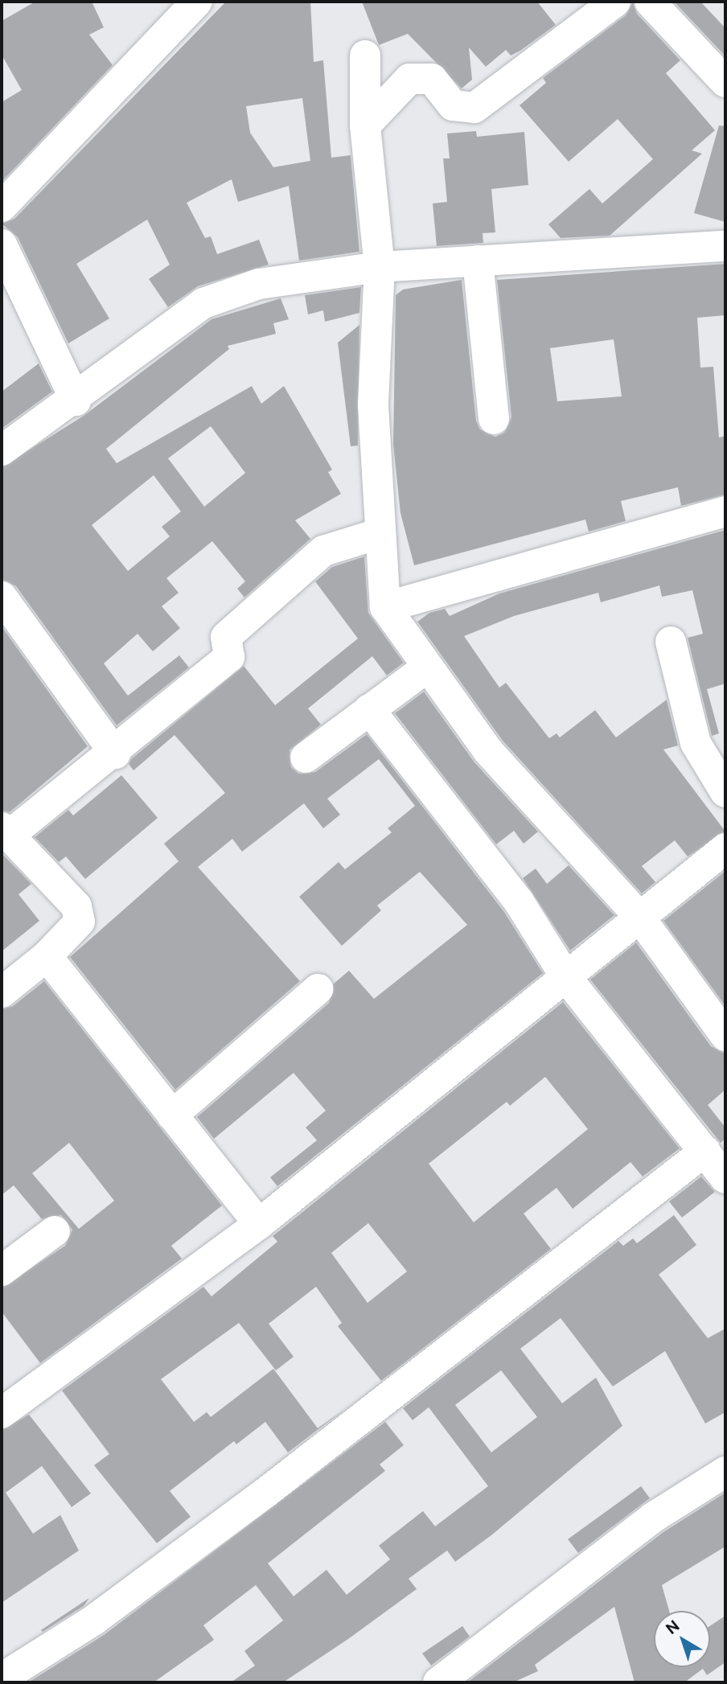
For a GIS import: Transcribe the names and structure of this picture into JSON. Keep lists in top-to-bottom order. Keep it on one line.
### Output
{"north":"top left"}
